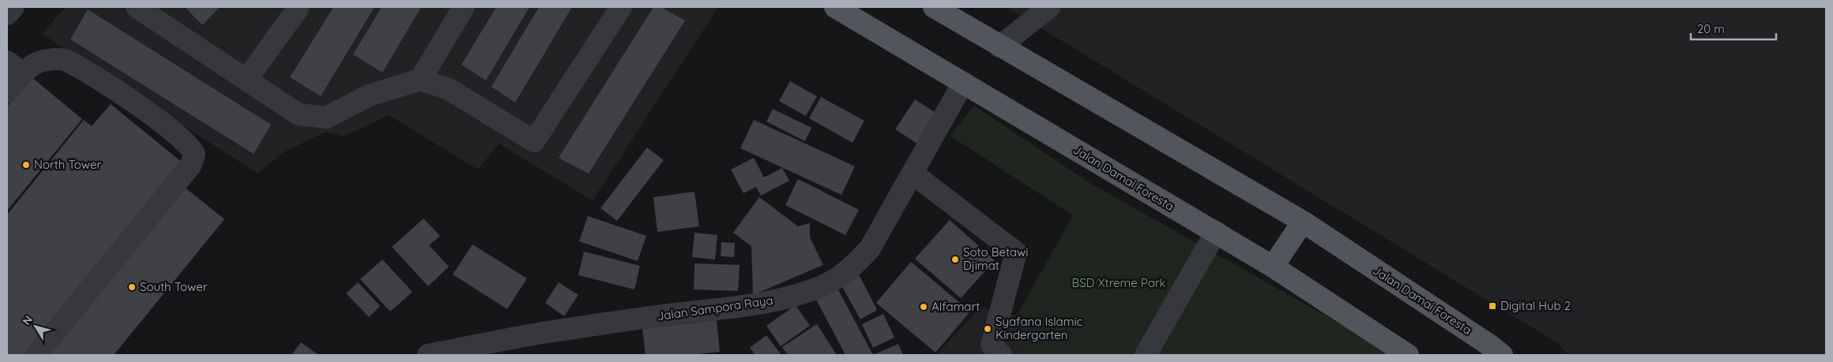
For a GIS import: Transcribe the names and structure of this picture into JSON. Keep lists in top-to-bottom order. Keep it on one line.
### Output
{"streets":{"main road":["Jalan Damai Foresta"],"street":["Jalan Sampora Raya"]},"crossings":[["Jalan Damai Foresta","Jalan Sampora Raya"]],"parks":["BSD Xtreme Park"],"places":{"other":["North Tower","Soto Betawi Djimat","South Tower","Alfamart","Syafana Islamic Kindergarten"],"transit":["Digital Hub 2"]},"scale_bar":"20 m","north":"top left"}
